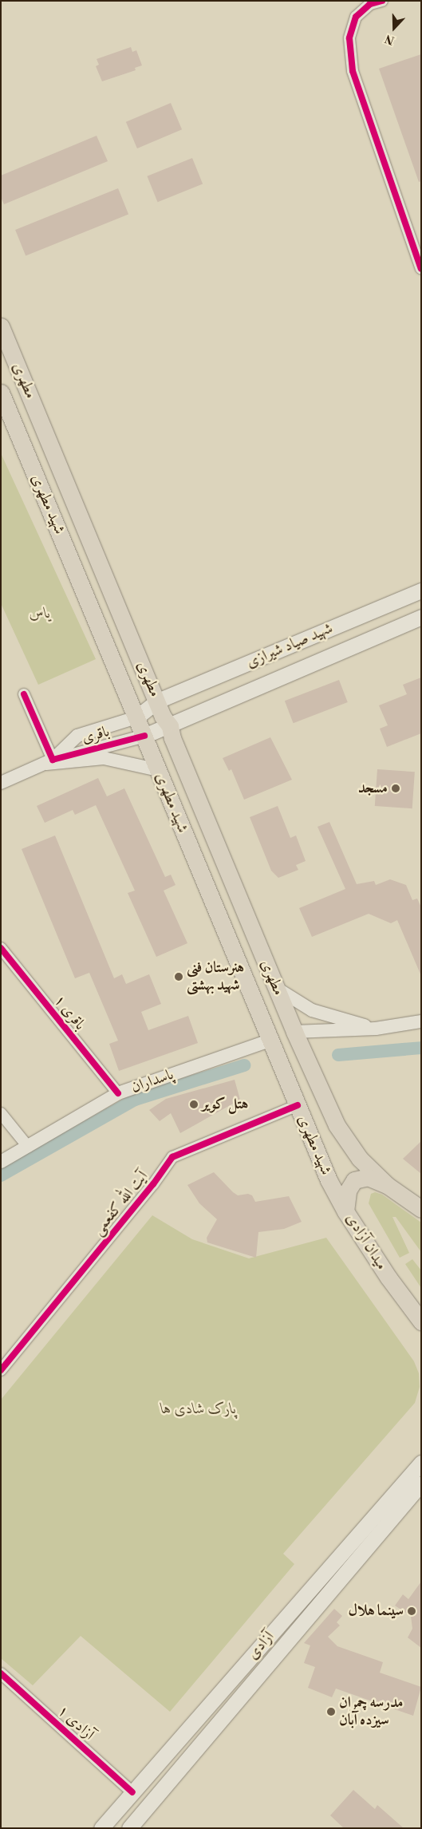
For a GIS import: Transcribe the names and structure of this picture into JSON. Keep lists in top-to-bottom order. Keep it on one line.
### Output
{"streets":{"main road":["مطهری","شهید مطهری","شهید صیاد شیرازی","میدان آزادی","آزادی"],"street":["باقری","باقری ۱","پاسداران","آیت الله کفعمی","آزادی ۱"]},"crossings":[["مطهری","شهید مطهری"],["مطهری","شهید صیاد شیرازی"],["شهید مطهری","شهید صیاد شیرازی"],["شهید مطهری","باقری"],["شهید مطهری","پاسداران"],["شهید مطهری","آیت الله کفعمی"],["شهید مطهری","میدان آزادی"],["شهید صیاد شیرازی","باقری"],["باقری ۱","پاسداران"],["آزادی","آزادی ۱"]],"parks":["یاس","پارک شادی ها"],"places":["مسجد","هنرستان فنی شهید بهشتی","هتل کویر","سینما هلال","مدرسه چمران سیزده آبان"],"north":"bottom"}
